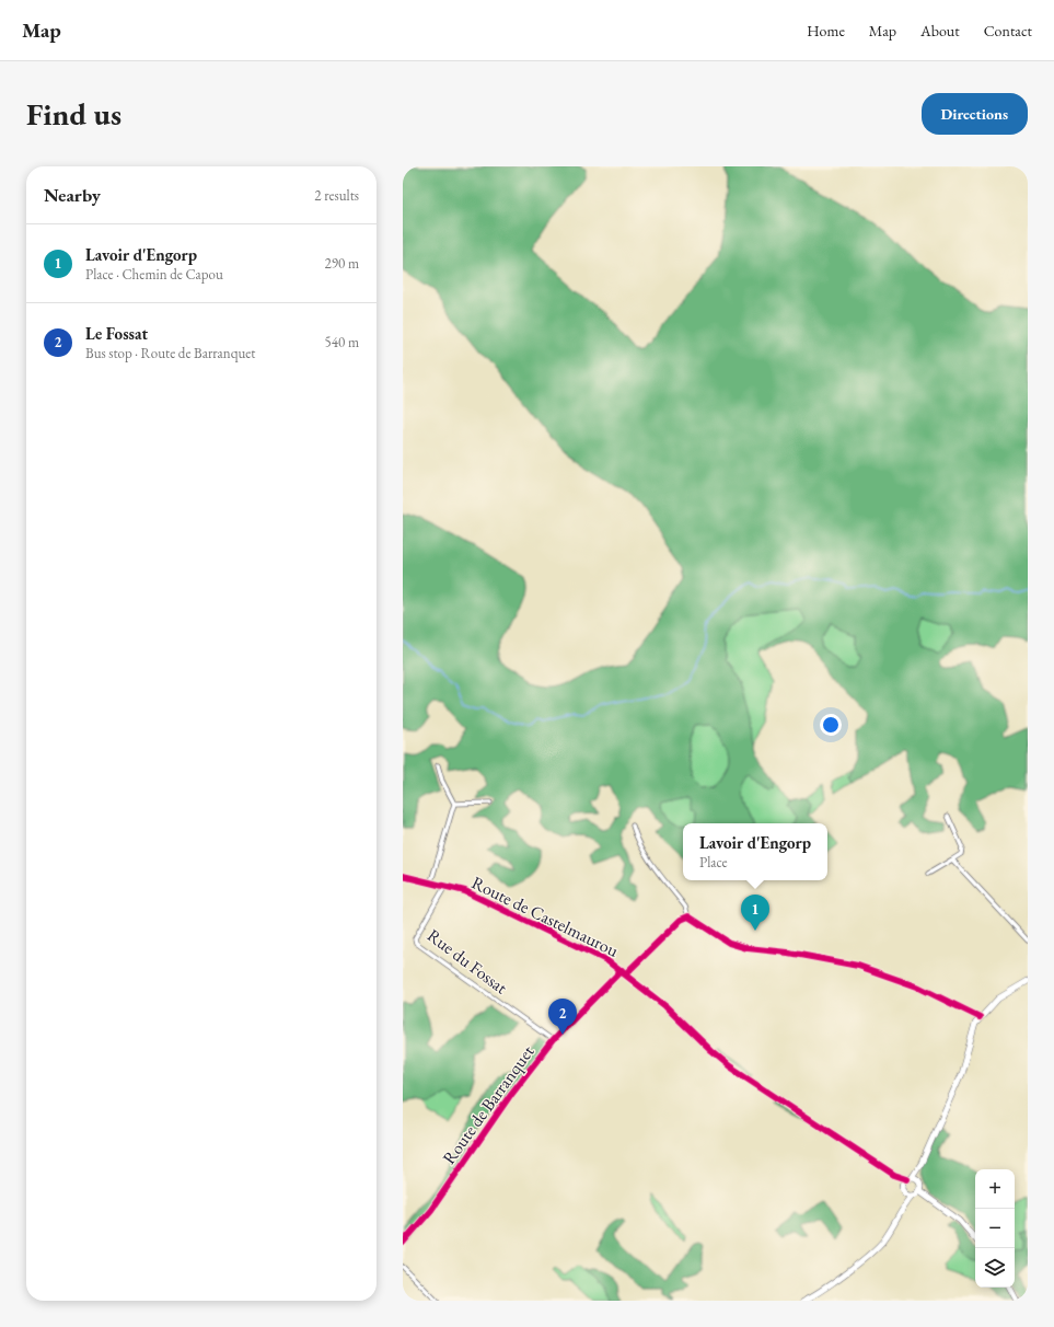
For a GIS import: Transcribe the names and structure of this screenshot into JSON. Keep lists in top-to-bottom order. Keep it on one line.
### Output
{"streets":{"street":["Route de Castelmaurou","Rue du Fossat","Route de Barranquet"]},"crossings":[["Route de Castelmaurou","Rue du Fossat"],["Route de Castelmaurou","Route de Barranquet"],["Rue du Fossat","Route de Barranquet"]],"page":{"header":"Map","nav":["Home","Map","About","Contact"],"buttons":"Directions","title":"Find us","heading":["Nearby","2 results"],"list":[{"mark":"1","name":"Lavoir d'Engorp","note":"Place · Chemin de Capou","value":"290 m"},{"mark":"2","name":"Le Fossat","note":"Bus stop · Route de Barranquet","value":"540 m"}],"popup":["Lavoir d'Engorp","Place"],"pins":["1","2"],"map_buttons":["+","−"]}}
